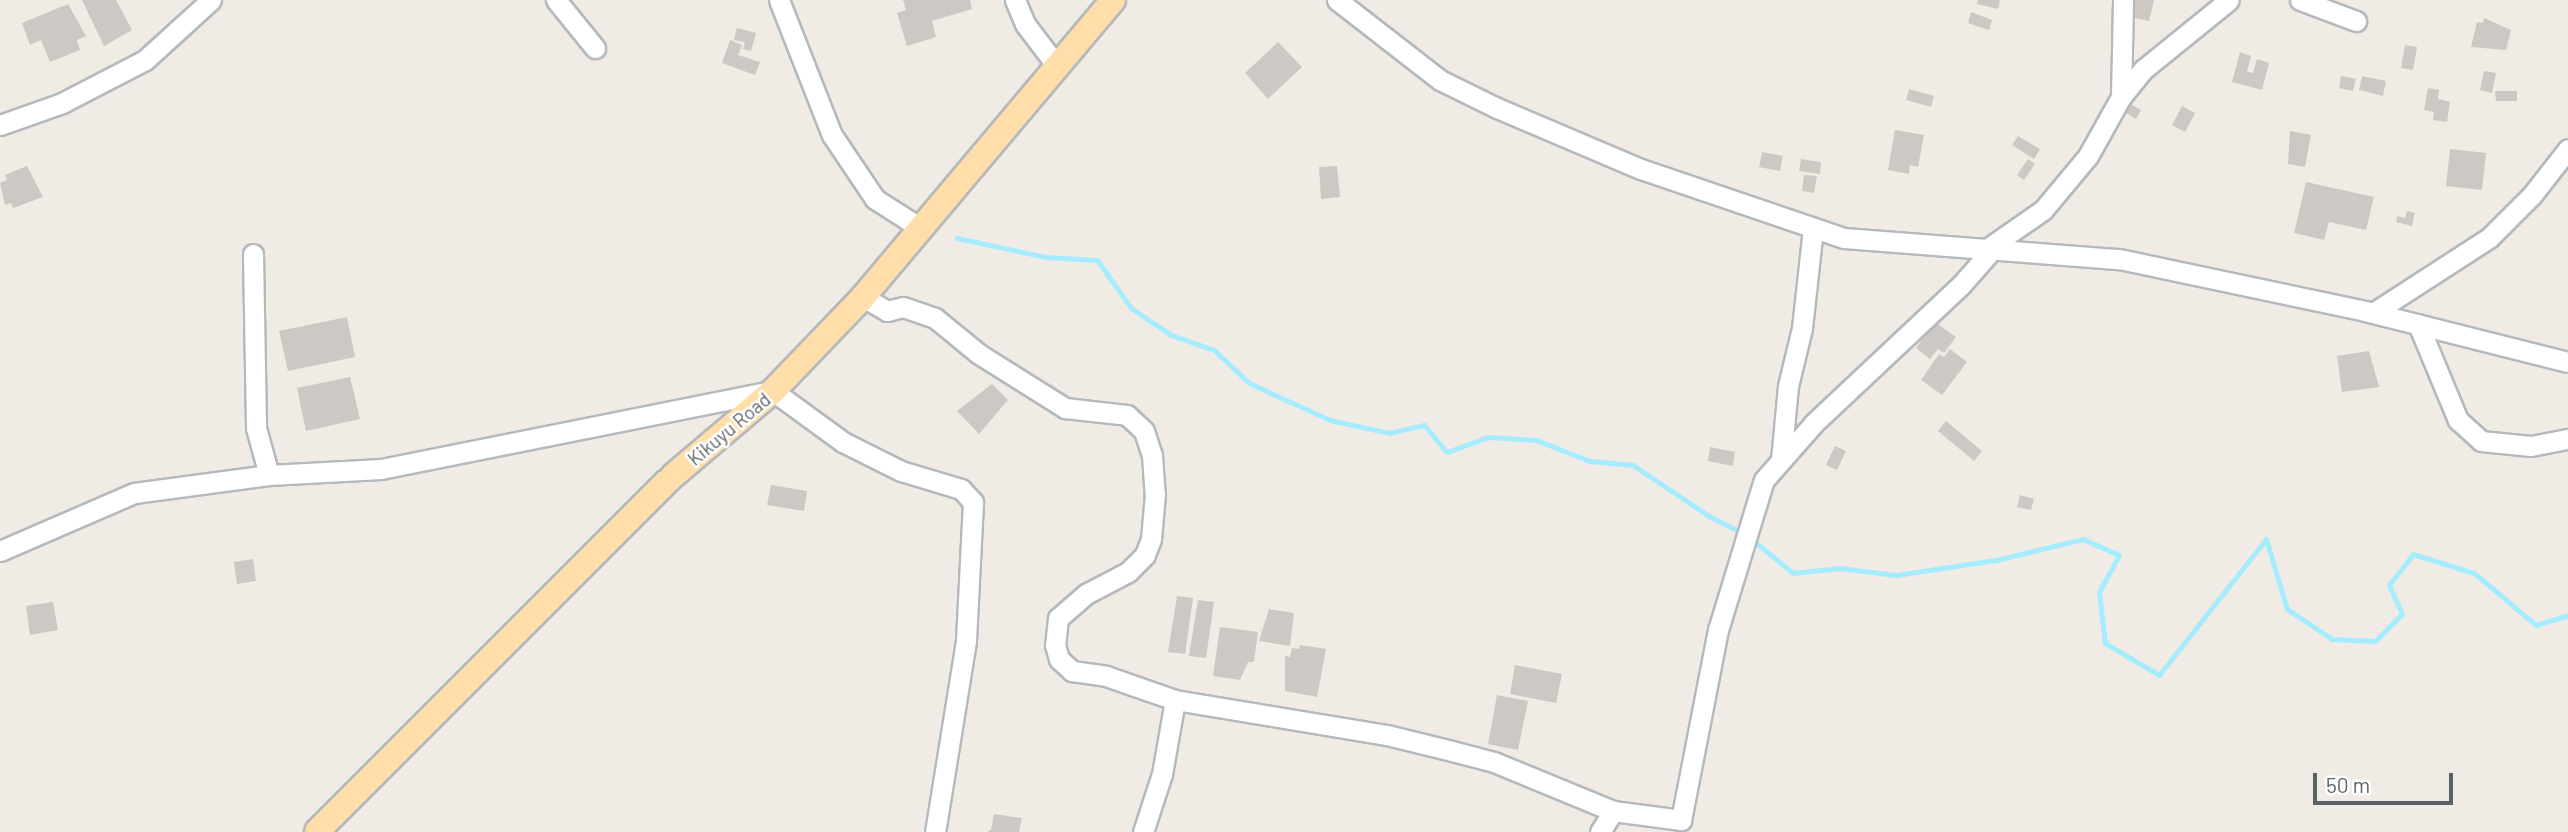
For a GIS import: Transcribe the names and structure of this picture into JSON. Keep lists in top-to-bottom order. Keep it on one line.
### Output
{"streets":{"main road":["Kikuyu Road"]},"scale_bar":"50 m"}
